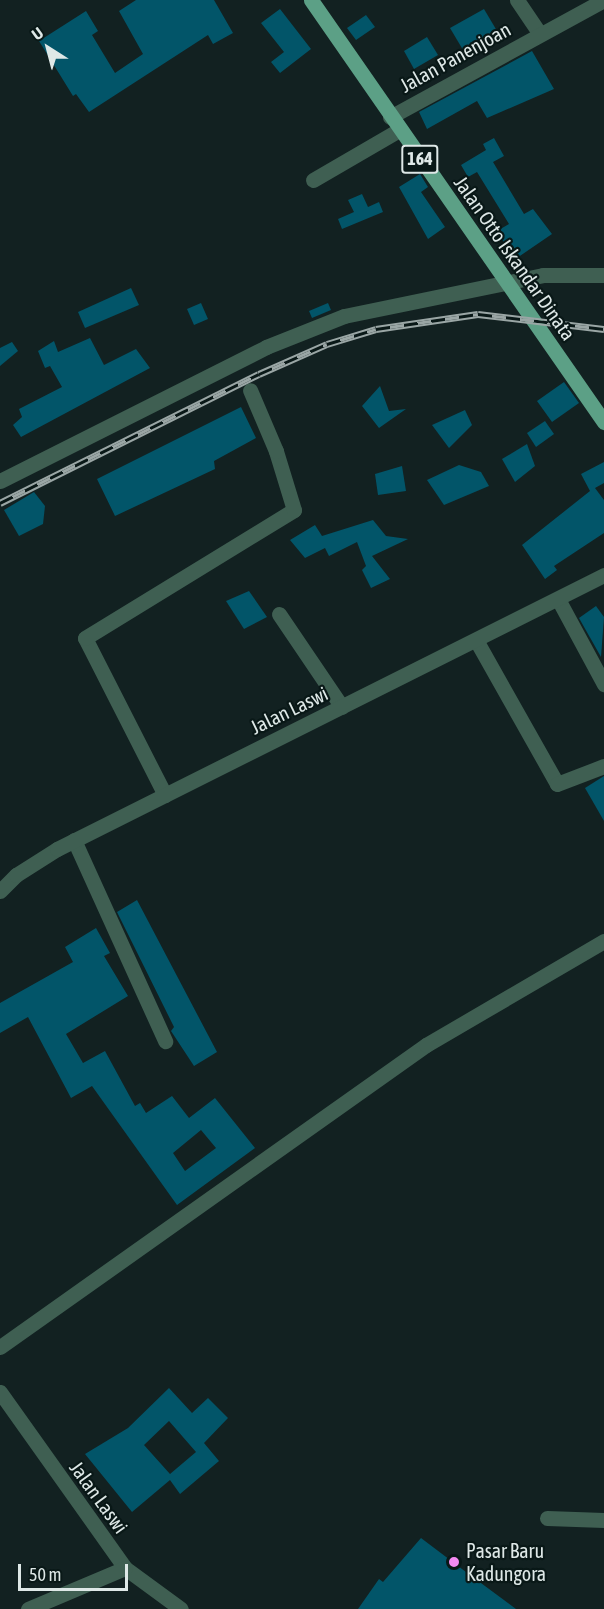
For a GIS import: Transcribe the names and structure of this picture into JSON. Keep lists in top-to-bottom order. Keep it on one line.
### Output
{"streets":{"main road":["164","Jalan Otto Iskandar Dinata"],"street":["Jalan Panenjoan","Jalan Laswi"]},"crossings":[["Jalan Panenjoan","Jalan Otto Iskandar Dinata"]],"places":["Pasar Baru Kadungora"],"scale_bar":"50 m","north":"top left"}
